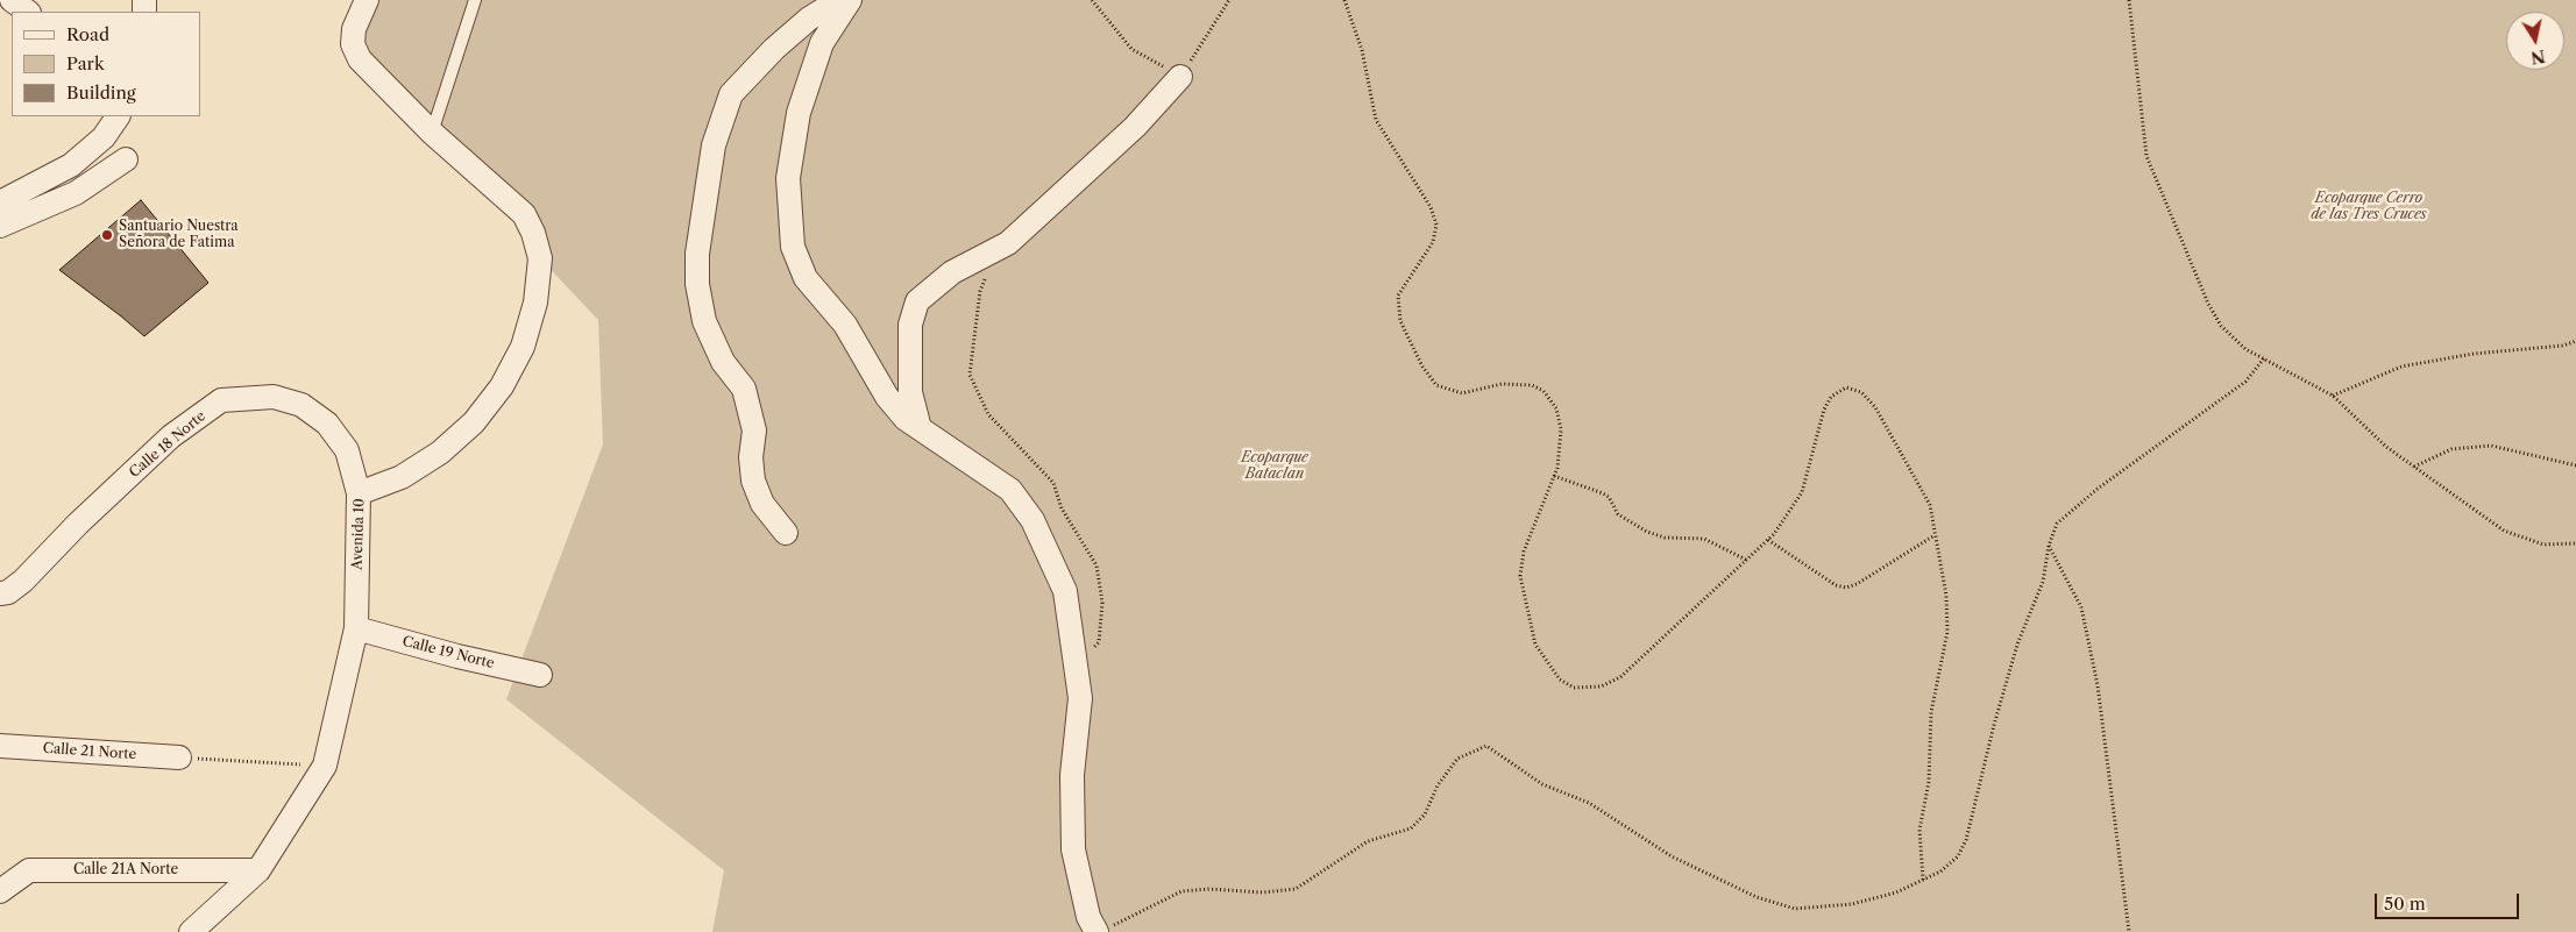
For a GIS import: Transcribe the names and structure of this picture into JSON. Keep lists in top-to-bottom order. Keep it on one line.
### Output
{"streets":{"street":["Calle 18 Norte","Avenida 10","Calle 19 Norte","Calle 21 Norte","Calle 21A Norte"]},"crossings":[["Calle 18 Norte","Avenida 10"],["Avenida 10","Calle 19 Norte"],["Avenida 10","Calle 21A Norte"]],"parks":["Ecoparque Cerro de las Tres Cruces","Ecoparque Bataclan"],"places":["Santuario Nuestra Señora de Fatima"],"legend":["Road","Park","Building"],"scale_bar":"50 m","north":"bottom"}
